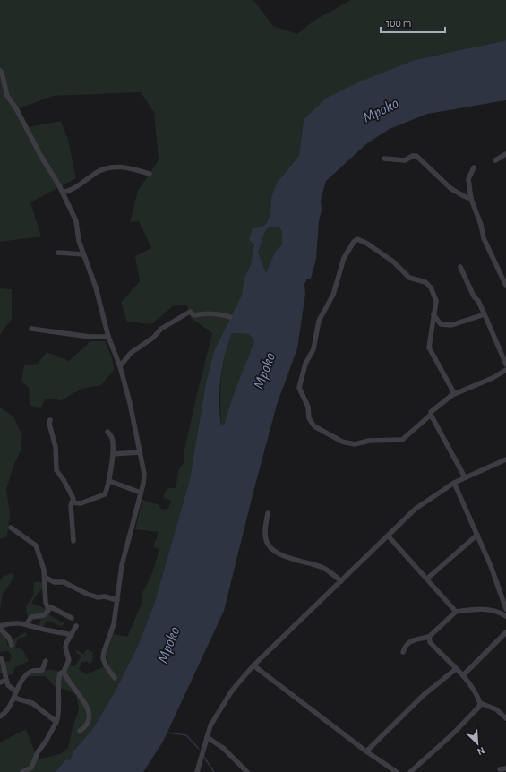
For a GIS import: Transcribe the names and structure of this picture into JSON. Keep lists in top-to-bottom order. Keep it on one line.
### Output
{"water":["Mpoko"],"scale_bar":"100 m","north":"bottom right"}
